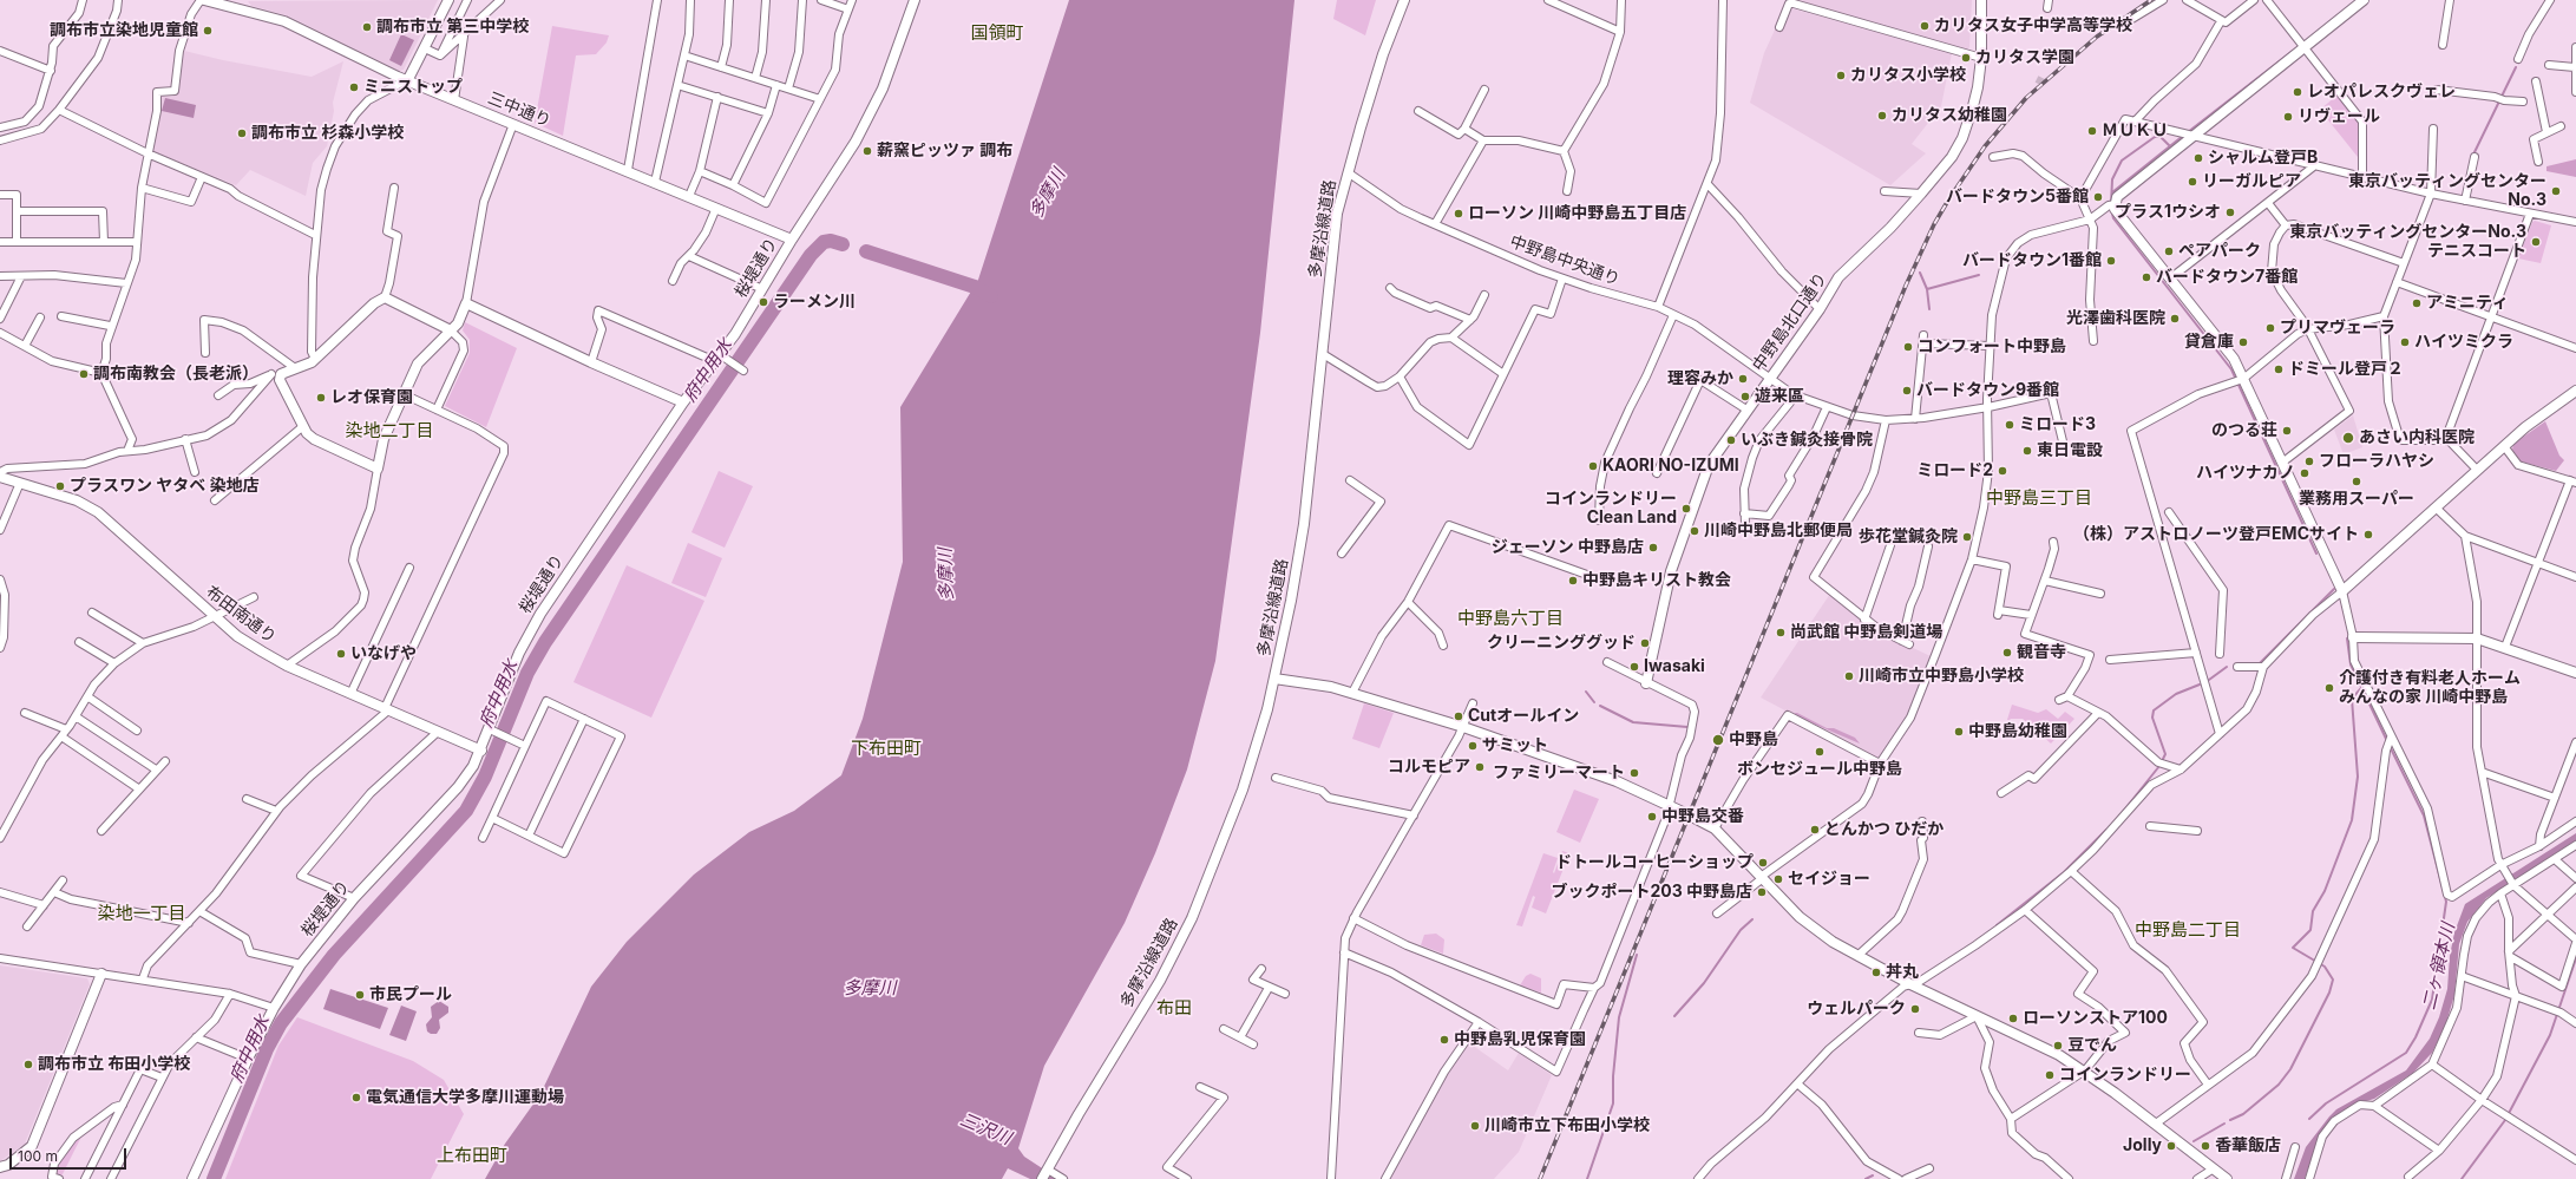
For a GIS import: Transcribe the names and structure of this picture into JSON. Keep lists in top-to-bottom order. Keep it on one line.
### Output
{"streets":{"street":["三中通り","多摩沿線道路","中野島中央通り","桜堤通り","中野島北口通り","布田南通り"]},"crossings":[["三中通り","桜堤通り"],["多摩沿線道路","中野島中央通り"],["中野島中央通り","中野島北口通り"],["桜堤通り","布田南通り"]],"districts":["国領町","染地二丁目","中野島三丁目","中野島六丁目","下布田町","染地一丁目","中野島二丁目","布田","上布田町"],"water":["多摩川","府中用水","二ヶ領本川","三沢川"],"places":["カリタス女子中学高等学校","調布市立 第三中学校","調布市立染地児童館","カリタス学園","カリタス小学校","ミニストップ","レオパレスクヴェレ","カリタス幼稚園","リヴェール","ＭＵＫＵ","調布市立 杉森小学校","薪窯ピッツァ 調布","シャルム登戸B","リーガルピア","東京バッティングセンター No.3","バードタウン5番館","プラス1ウシオ","ローソン 川崎中野島五丁目店","東京バッティングセンターNo.3 テニスコート","ペアパーク","バードタウン1番館","バードタウン7番館","ラーメン川","アミニティ","光澤歯科医院","プリマヴェーラ","貸倉庫","ハイツミクラ","コンフォート中野島","ドミール登戸２","調布南教会（長老派）","理容みか","バードタウン9番館","遊来區","レオ保育園","ミロード3","のつる荘","あさい内科医院","いぶき鍼灸接骨院","東日電設","フローラハヤシ","KAORI NO-IZUMI","ミロード2","ハイツナカノ","業務用スーパー","プラスワン ヤタベ 染地店","コインランドリー Clean Land","川崎中野島北郵便局","（株）アストロノーツ登戸EMCサイト","歩花堂鍼灸院","ジェーソン 中野島店","中野島キリスト教会","尚武館 中野島剣道場","クリーニンググッド","観音寺","いなげや","Iwasaki","川崎市立中野島小学校","介護付き有料老人ホーム みんなの家 川崎中野島","Cutオールイン","中野島幼稚園","中野島","サミット","ボンセジュール中野島","コルモピア","ファミリーマート","中野島交番","とんかつ ひだか","ドトールコーヒーショップ","セイジョー","ブックポート203 中野島店","丼丸","市民プール","ウェルパーク","ローソンストア100","中野島乳児保育園","豆でん","調布市立 布田小学校","コインランドリー","電気通信大学多摩川運動場","川崎市立下布田小学校","Jolly","香華飯店"],"scale_bar":"100 m"}
